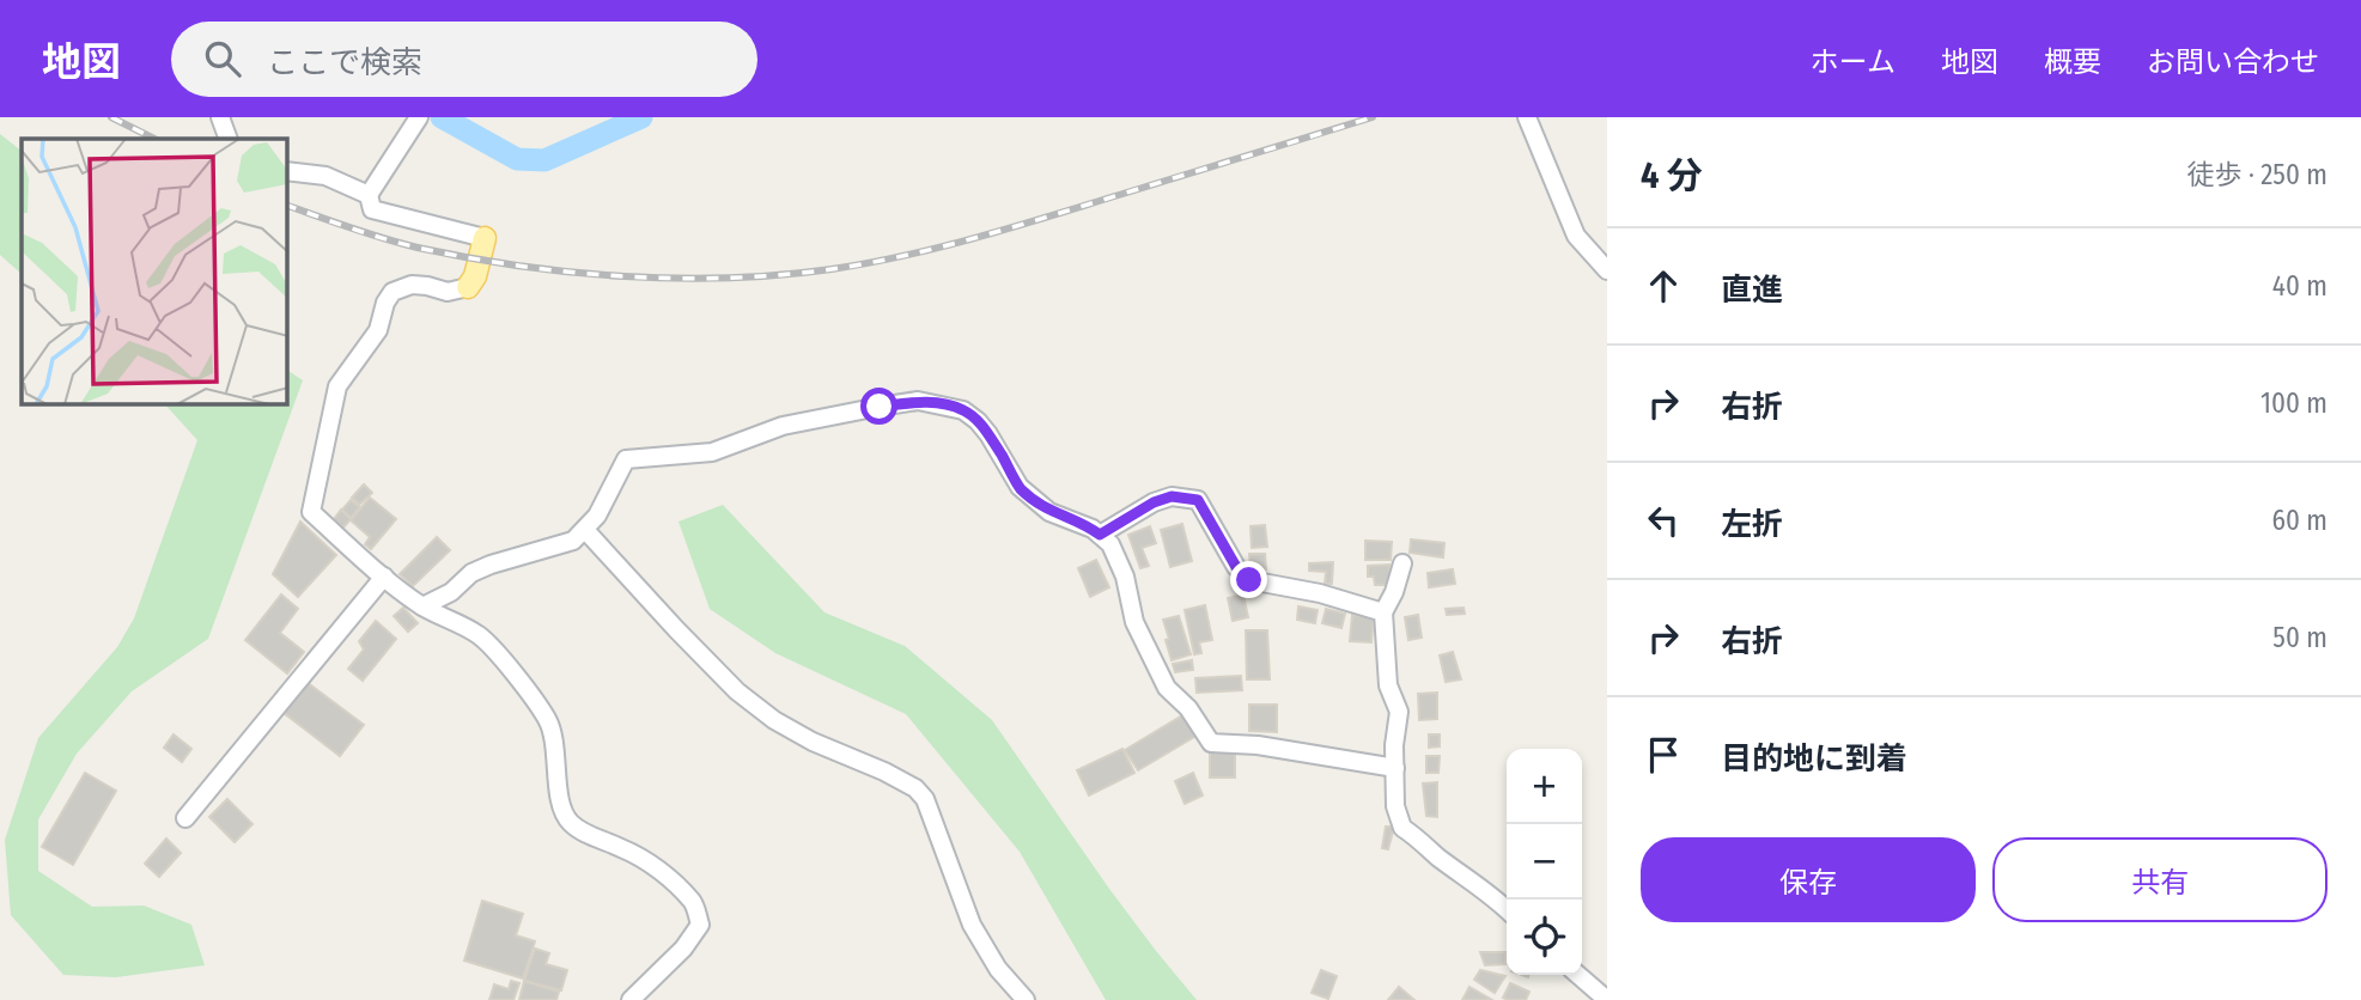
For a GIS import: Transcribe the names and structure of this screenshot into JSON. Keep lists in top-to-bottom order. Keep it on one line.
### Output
{"page":{"header":"地図","search":"ここで検索","nav":["ホーム","地図","概要","お問い合わせ"],"heading":["4 分","徒歩 · 250 m"],"list":[["直進","40 m"],["右折","100 m"],["左折","60 m"],["右折","50 m"],"目的地に到着"],"map_buttons":["+","−"],"buttons":["保存","共有"]}}
